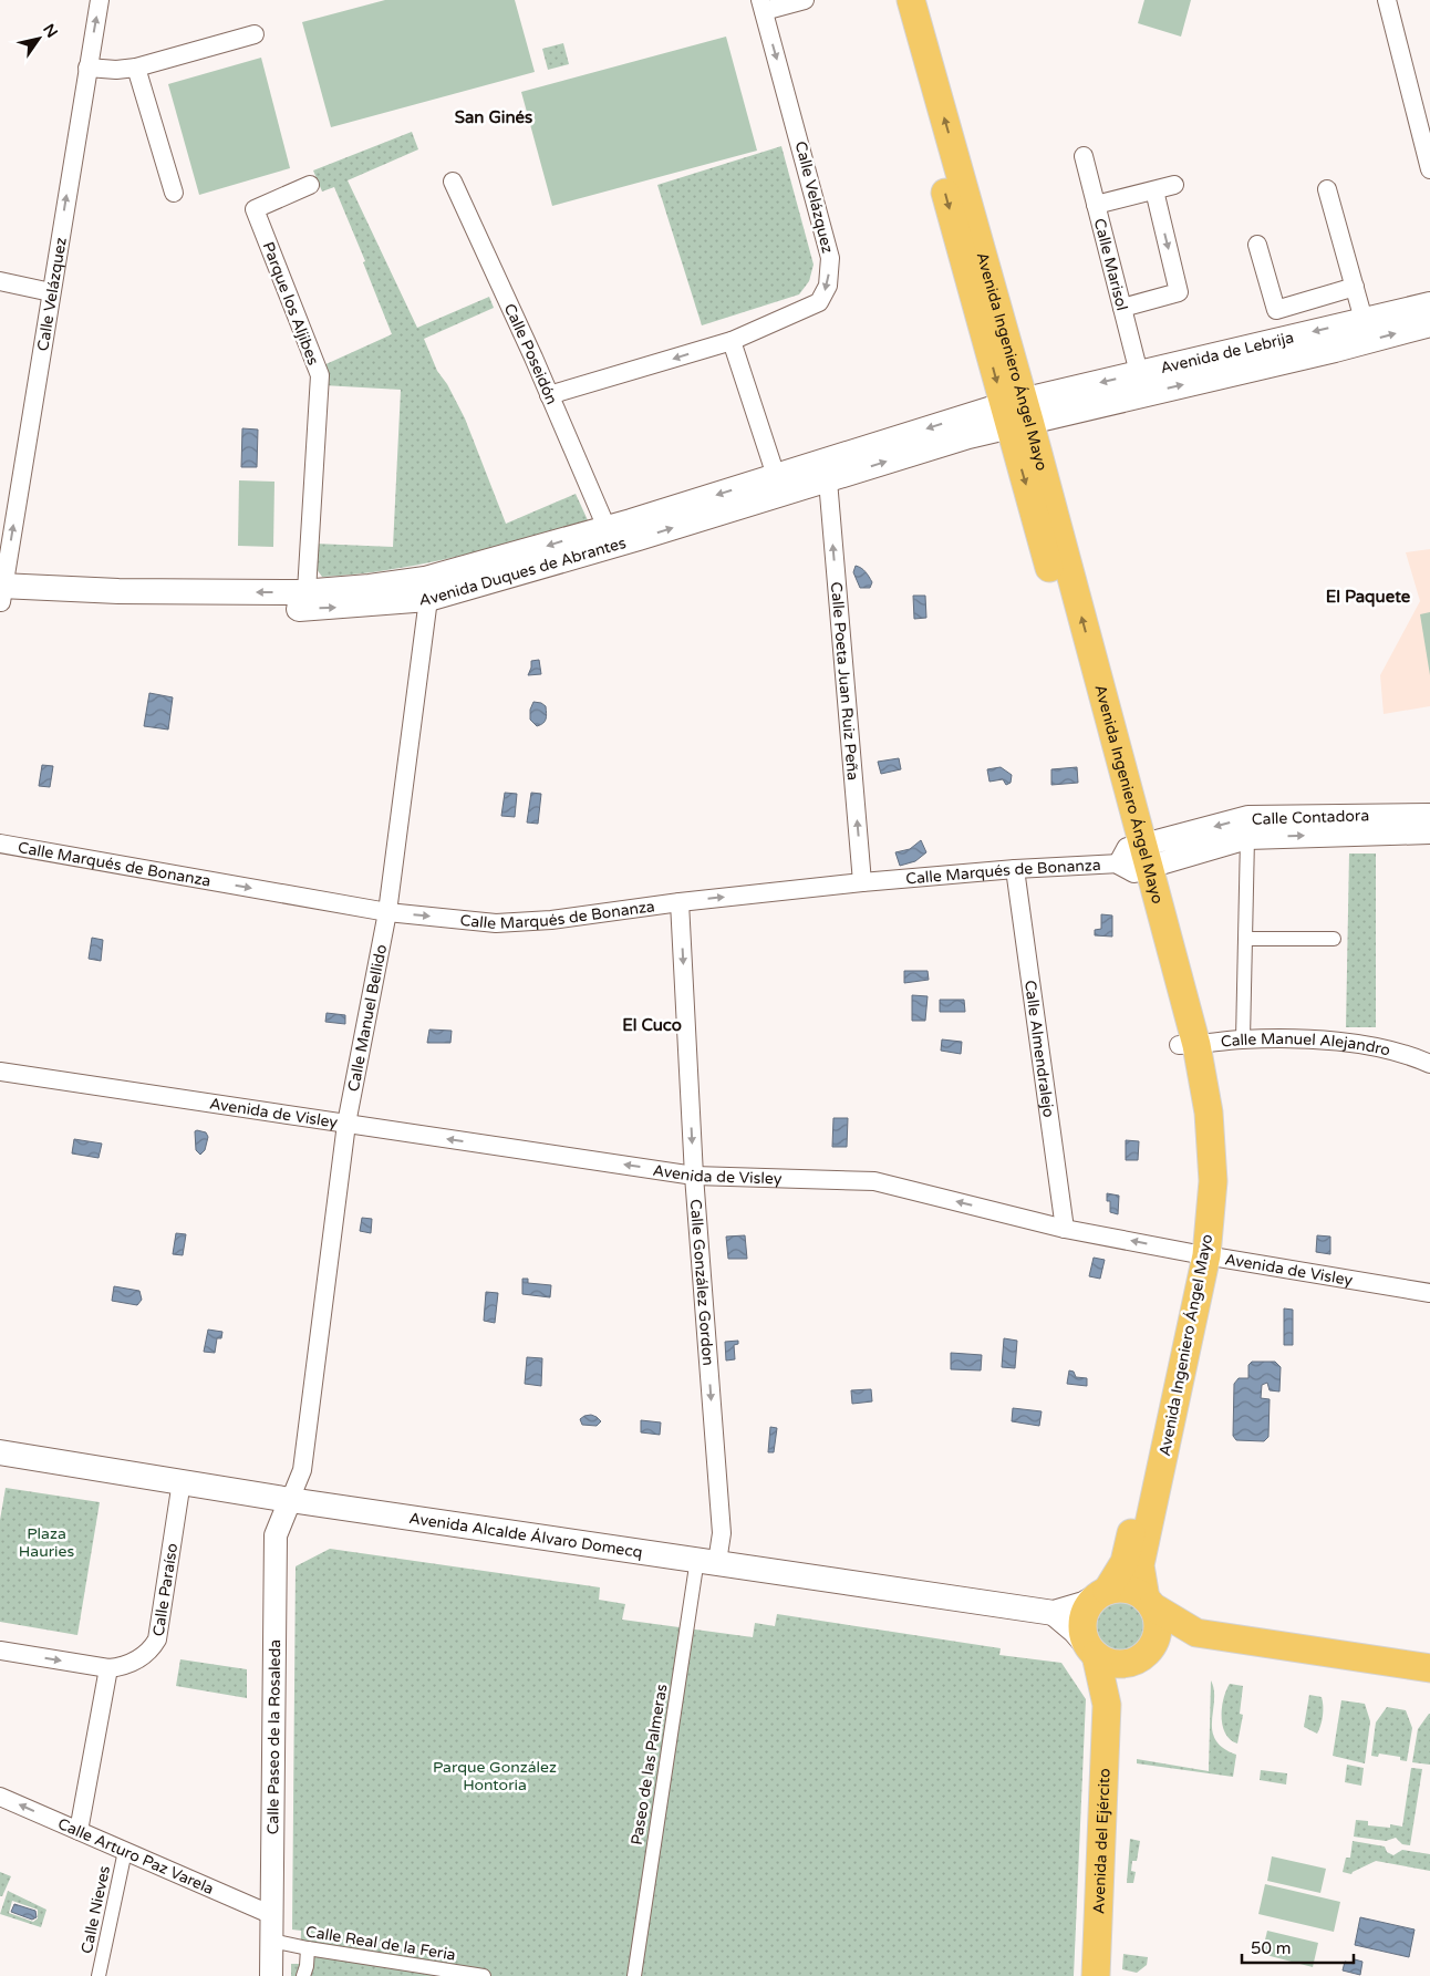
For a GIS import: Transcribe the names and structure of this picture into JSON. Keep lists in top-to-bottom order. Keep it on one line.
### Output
{"streets":{"main road":["Avenida de Lebrija","Avenida Ingeniero Ángel Mayo","Avenida Duques de Abrantes","Avenida Alcalde Álvaro Domecq","Avenida del Ejército"],"street":["Calle Velázquez","Calle Marisol","Parque los Aljibes","Calle Poseidón","Calle Poeta Juan Ruiz Peña","Calle Contadora","Calle Marqués de Bonanza","Calle Manuel Bellido","Calle Almendralejo","Calle Manuel Alejandro","Avenida de Visley","Calle González Gordon","Calle Paraíso","Calle Paseo de la Rosaleda","Paseo de las Palmeras","Calle Arturo Paz Varela","Calle Nieves","Calle Real de la Feria"]},"crossings":[["Calle Velázquez","Calle Poseidón"],["Calle Velázquez","Avenida Duques de Abrantes"],["Calle Marisol","Avenida de Lebrija"],["Parque los Aljibes","Avenida Duques de Abrantes"],["Avenida de Lebrija","Avenida Ingeniero Ángel Mayo"],["Avenida de Lebrija","Avenida Duques de Abrantes"],["Calle Poseidón","Avenida Duques de Abrantes"],["Avenida Ingeniero Ángel Mayo","Avenida Duques de Abrantes"],["Avenida Ingeniero Ángel Mayo","Calle Contadora"],["Avenida Ingeniero Ángel Mayo","Calle Marqués de Bonanza"],["Avenida Ingeniero Ángel Mayo","Calle Manuel Alejandro"],["Avenida Ingeniero Ángel Mayo","Avenida de Visley"],["Avenida Ingeniero Ángel Mayo","Avenida Alcalde Álvaro Domecq"],["Avenida Ingeniero Ángel Mayo","Avenida del Ejército"],["Avenida Duques de Abrantes","Calle Poeta Juan Ruiz Peña"],["Avenida Duques de Abrantes","Calle Manuel Bellido"],["Calle Poeta Juan Ruiz Peña","Calle Marqués de Bonanza"],["Calle Contadora","Calle Marqués de Bonanza"],["Calle Marqués de Bonanza","Calle Manuel Bellido"],["Calle Marqués de Bonanza","Calle Almendralejo"],["Calle Marqués de Bonanza","Calle González Gordon"],["Calle Manuel Bellido","Avenida de Visley"],["Calle Manuel Bellido","Avenida Alcalde Álvaro Domecq"],["Calle Manuel Bellido","Calle Paseo de la Rosaleda"],["Calle Almendralejo","Avenida de Visley"],["Avenida de Visley","Calle González Gordon"],["Calle González Gordon","Avenida Alcalde Álvaro Domecq"],["Calle González Gordon","Paseo de las Palmeras"],["Avenida Alcalde Álvaro Domecq","Calle Paraíso"],["Avenida Alcalde Álvaro Domecq","Calle Paseo de la Rosaleda"],["Avenida Alcalde Álvaro Domecq","Paseo de las Palmeras"],["Avenida Alcalde Álvaro Domecq","Avenida del Ejército"],["Calle Paseo de la Rosaleda","Calle Arturo Paz Varela"],["Calle Paseo de la Rosaleda","Calle Real de la Feria"],["Calle Arturo Paz Varela","Calle Nieves"]],"one_way":["Calle Poeta Juan Ruiz Peña","Calle Marqués de Bonanza","Avenida de Visley","Calle González Gordon"],"districts":["San Ginés","El Paquete","El Cuco"],"parks":["Plaza Hauries","Parque González Hontoria"],"scale_bar":"50 m","north":"top right"}
